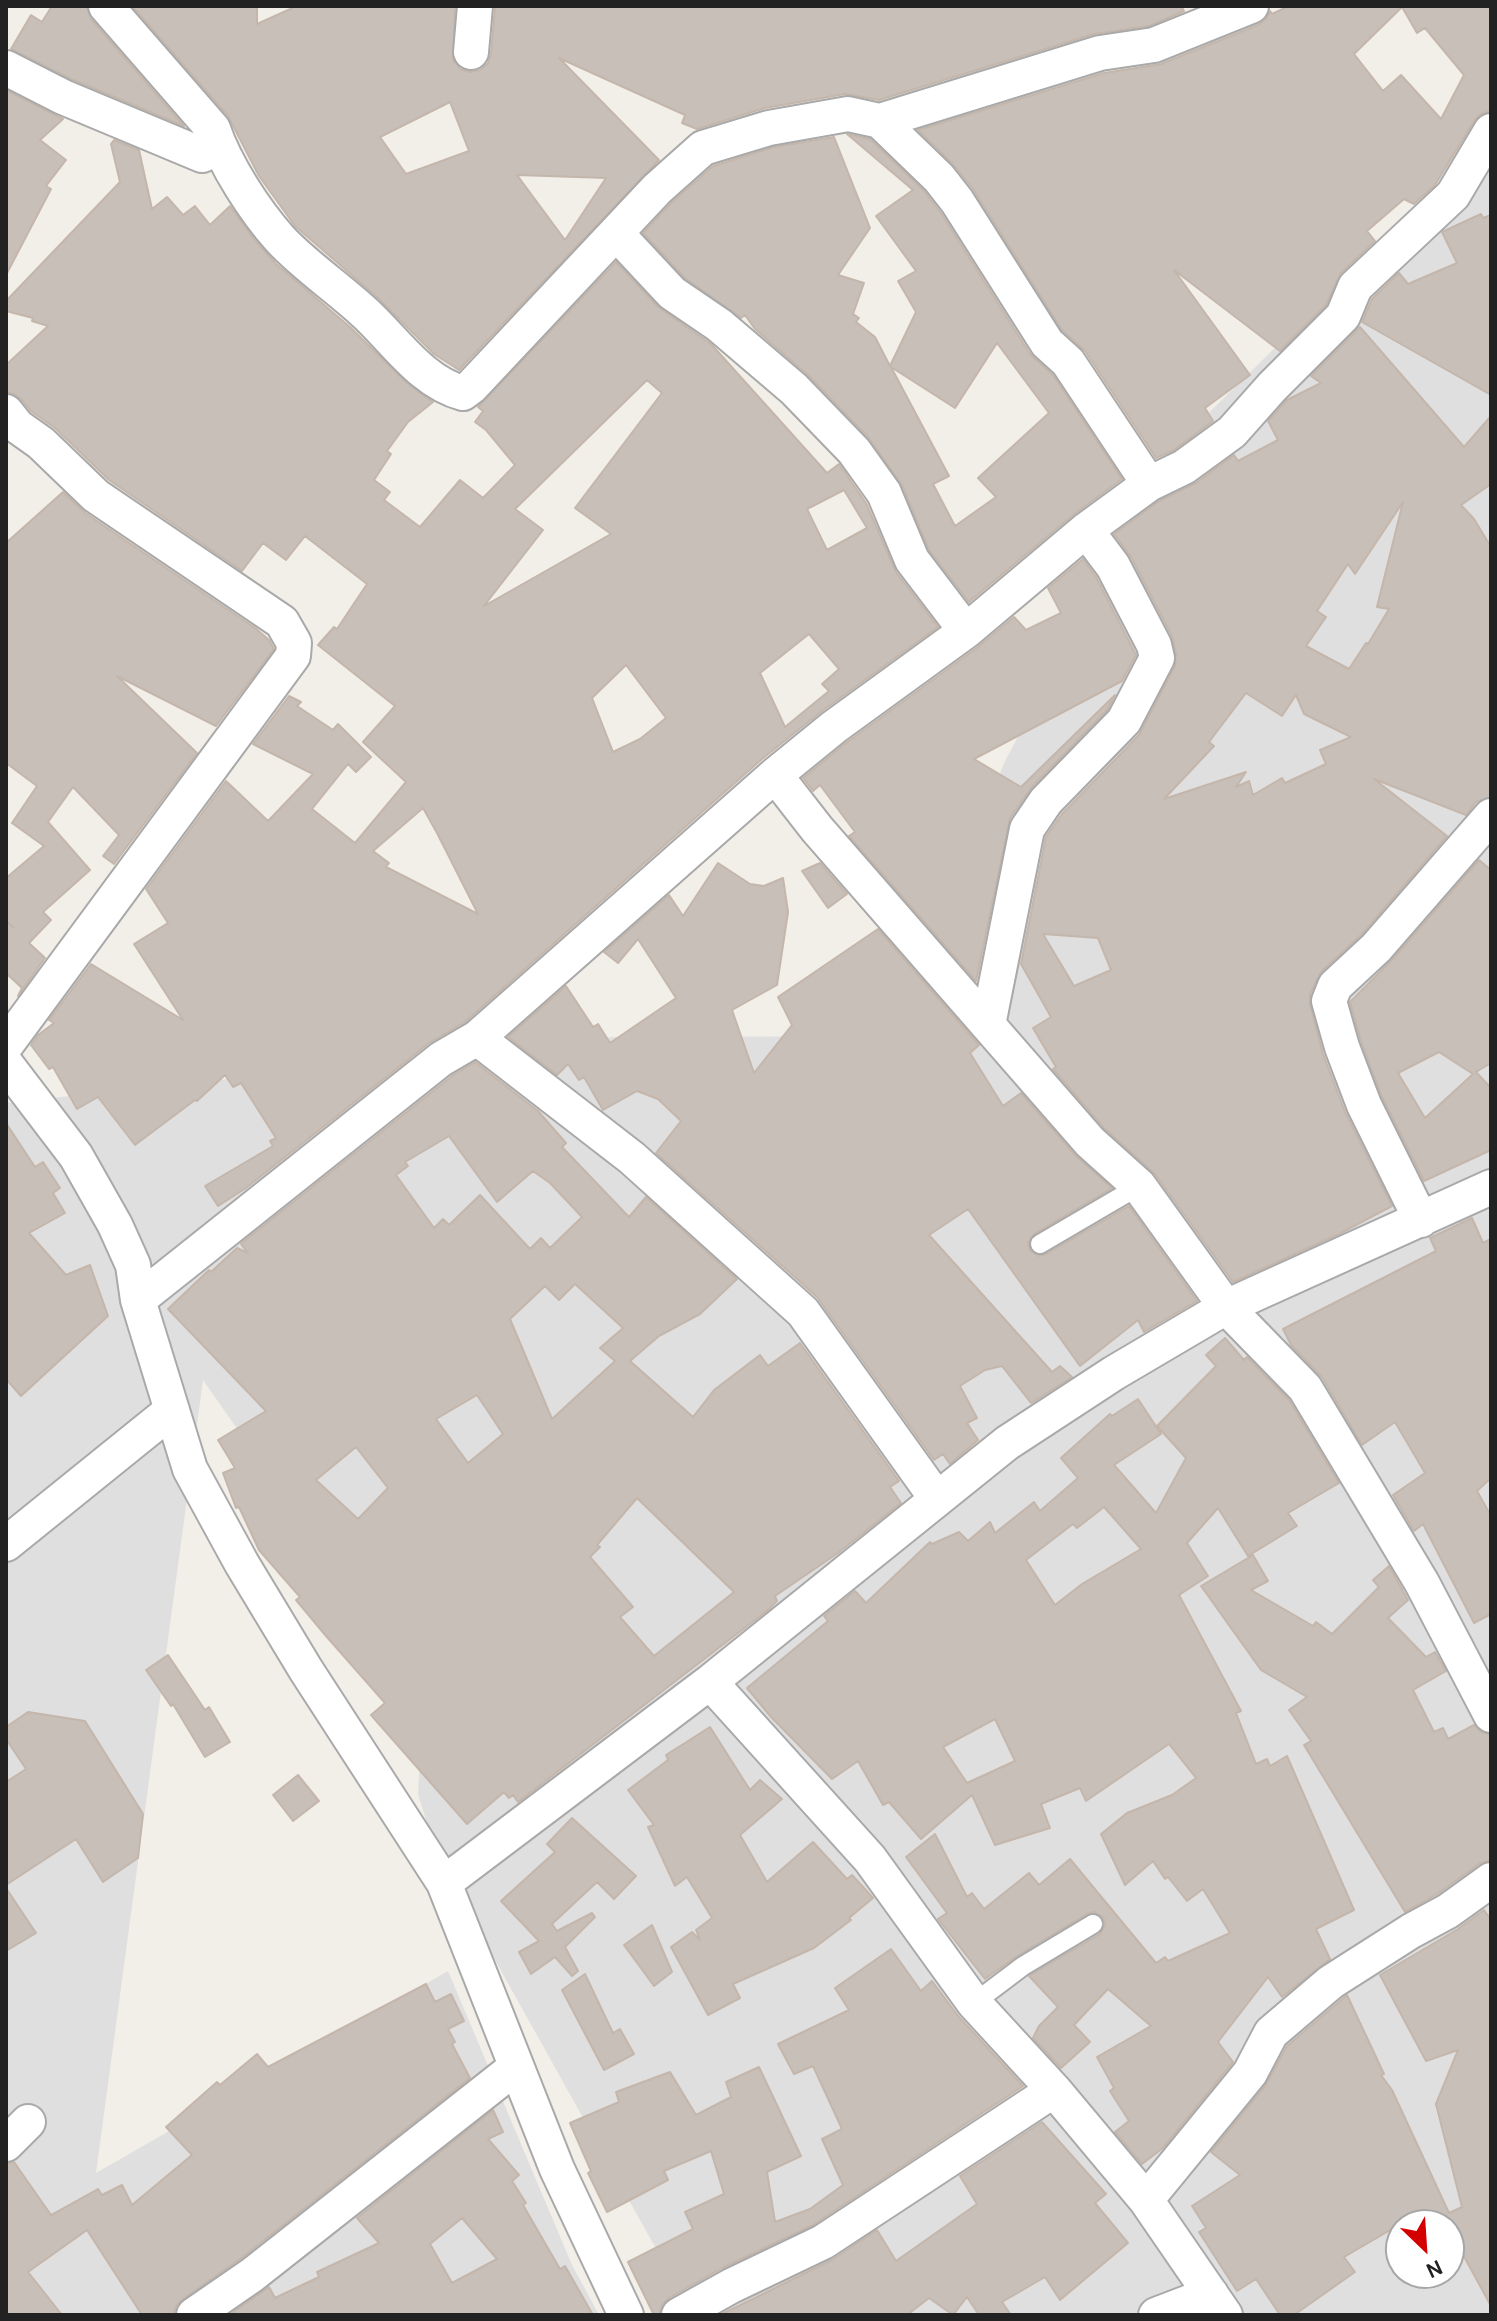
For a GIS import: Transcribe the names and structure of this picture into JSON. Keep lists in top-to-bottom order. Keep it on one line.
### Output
{"north":"bottom right"}
